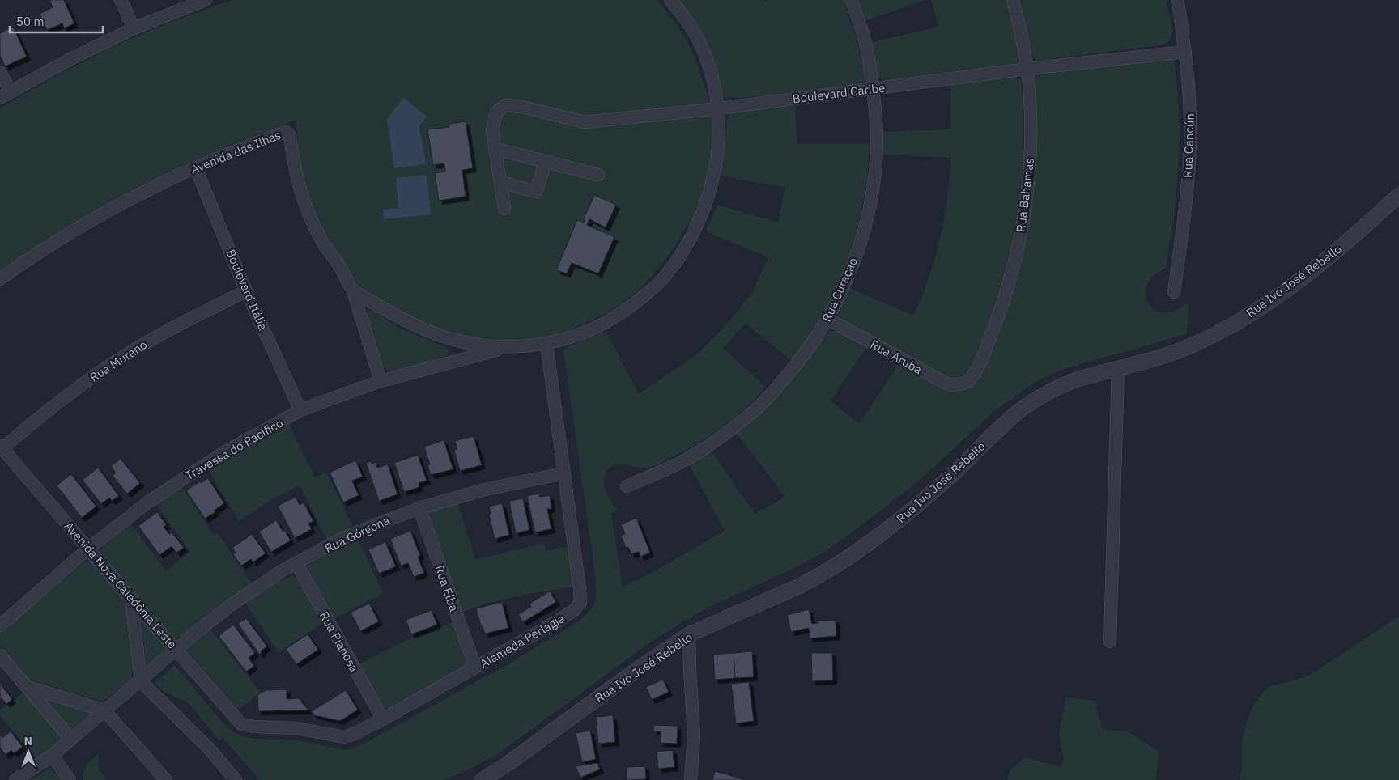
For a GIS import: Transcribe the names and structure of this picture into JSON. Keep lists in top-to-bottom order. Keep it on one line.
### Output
{"streets":{"street":["Boulevard Caribe","Rua Cancún","Avenida das Ilhas","Rua Bahamas","Rua Ivo José Rebello","Boulevard Itália","Rua Curaçao","Rua Aruba","Rua Murano","Travessa do Pacífico","Rua Górgona","Avenida Nova Caledônia Leste","Rua Elba","Alameda Perlagia","Rua Pianosa"]},"crossings":[["Boulevard Caribe","Rua Cancún"],["Boulevard Caribe","Avenida das Ilhas"],["Boulevard Caribe","Rua Bahamas"],["Boulevard Caribe","Rua Curaçao"],["Avenida das Ilhas","Boulevard Itália"],["Avenida das Ilhas","Travessa do Pacífico"],["Avenida das Ilhas","Alameda Perlagia"],["Rua Bahamas","Rua Aruba"],["Boulevard Itália","Rua Murano"],["Boulevard Itália","Travessa do Pacífico"],["Rua Curaçao","Rua Aruba"],["Rua Murano","Avenida Nova Caledônia Leste"],["Travessa do Pacífico","Avenida Nova Caledônia Leste"],["Rua Górgona","Avenida Nova Caledônia Leste"],["Rua Górgona","Rua Elba"],["Rua Górgona","Alameda Perlagia"],["Rua Górgona","Rua Pianosa"],["Avenida Nova Caledônia Leste","Alameda Perlagia"],["Rua Elba","Alameda Perlagia"],["Alameda Perlagia","Rua Pianosa"]],"scale_bar":"50 m","north":"top"}
